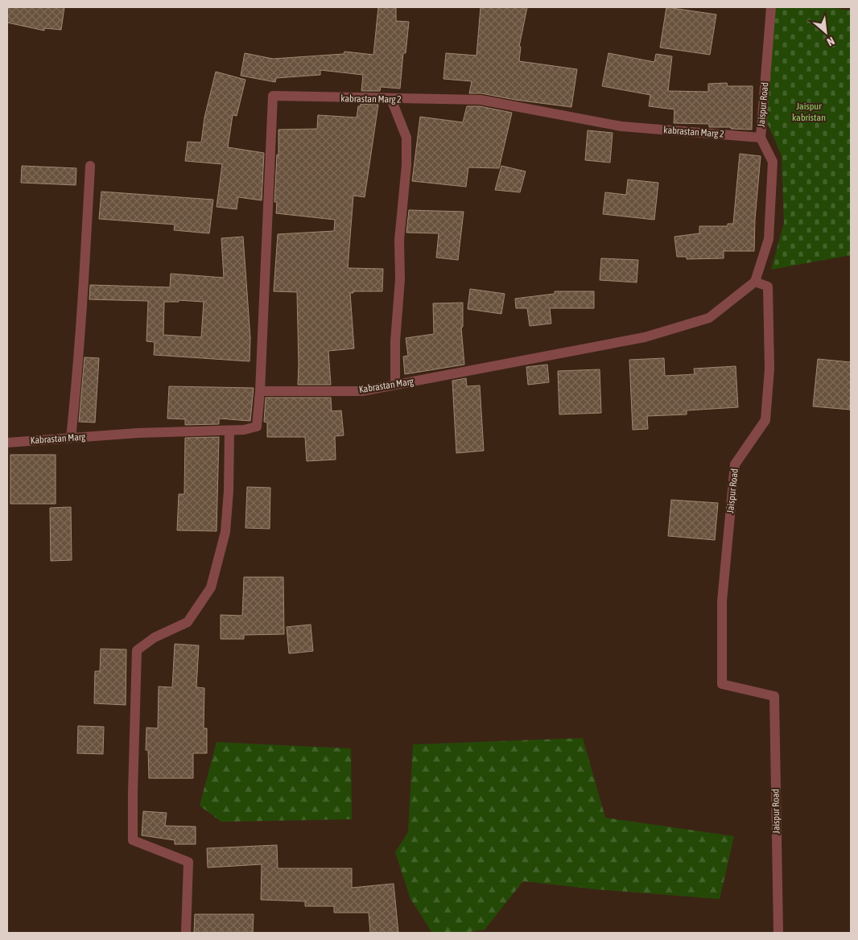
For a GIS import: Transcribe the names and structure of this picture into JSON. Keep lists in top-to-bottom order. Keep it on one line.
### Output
{"streets":{"street":["kabrastan Marg 2","Jaispur Road","Kabrastan Marg"]},"crossings":[["kabrastan Marg 2","Jaispur Road"],["kabrastan Marg 2","Kabrastan Marg"],["Jaispur Road","Kabrastan Marg"]],"parks":["Jaispur kabristan"],"north":"bottom right"}
